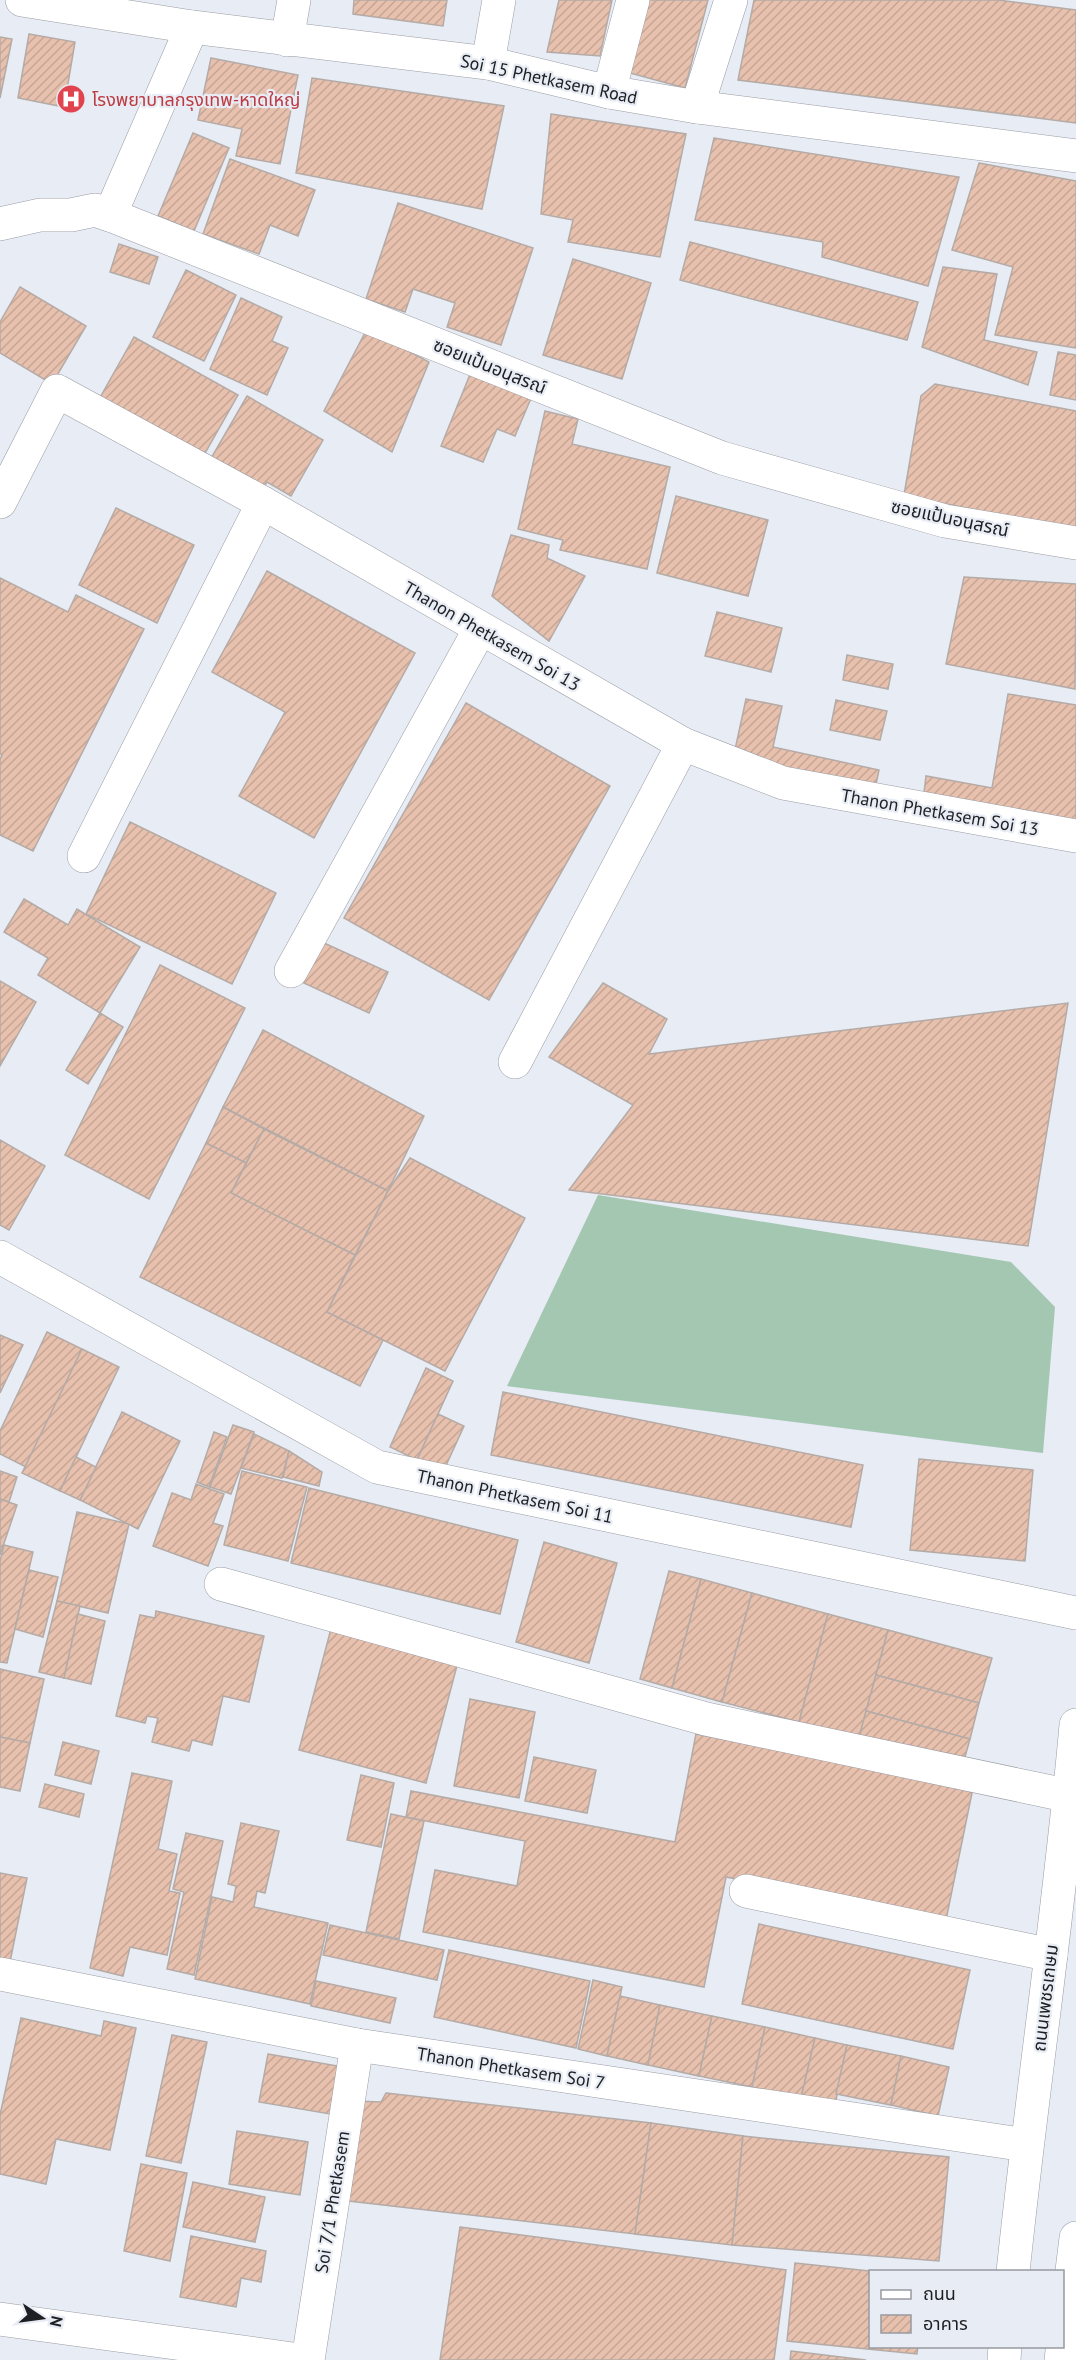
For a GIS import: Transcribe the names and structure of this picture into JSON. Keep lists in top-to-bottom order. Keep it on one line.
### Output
{"streets":{"street":["Soi 15 Phetkasem Road","ซอยแป้นอนุสรณ์","Thanon Phetkasem Soi 13","Thanon Phetkasem Soi 11","ถนนเพชรเกษม","Thanon Phetkasem Soi 7","Soi 7/1 Phetkasem"]},"crossings":[["ถนนเพชรเกษม","Thanon Phetkasem Soi 7"],["Thanon Phetkasem Soi 7","Soi 7/1 Phetkasem"]],"places":{"hospital":["โรงพยาบาลกรุงเทพ-หาดใหญ่"]},"legend":["ถนน","อาคาร"],"north":"right"}
